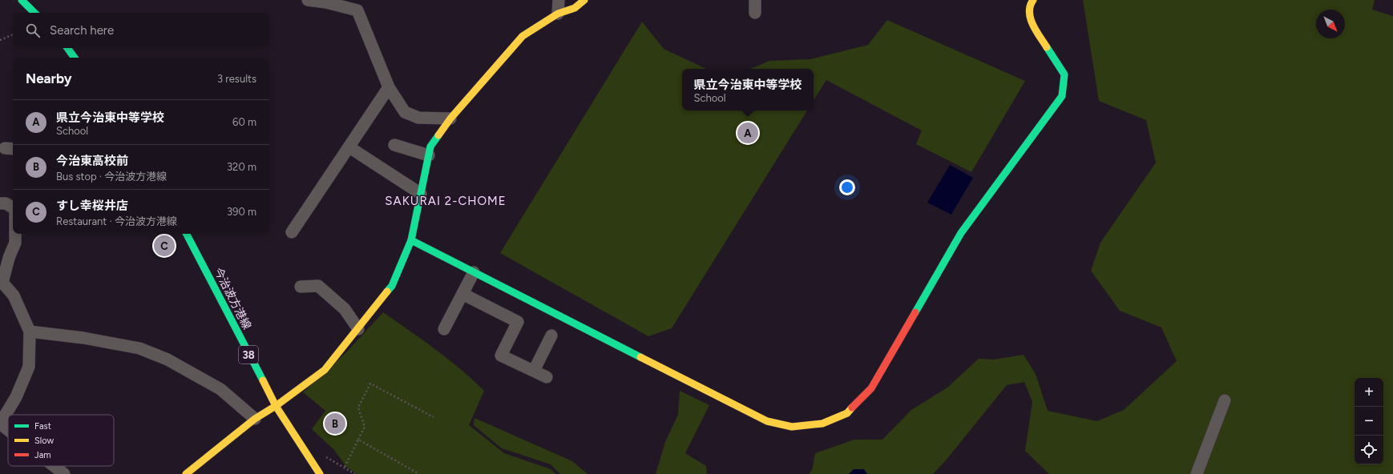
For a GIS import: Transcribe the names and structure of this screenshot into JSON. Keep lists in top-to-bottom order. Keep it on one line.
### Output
{"streets":{"street":["今治波方港線","38"]},"districts":["SAKURAI 2-CHOME"],"legend":["Fast","Slow","Jam"],"north":"bottom right","page":{"search":"Search here","heading":["Nearby","3 results"],"popup":["県立今治東中等学校","School"],"list":[{"mark":"A","name":"県立今治東中等学校","note":"School","value":"60 m"},{"mark":"B","name":"今治東高校前","note":"Bus stop · 今治波方港線","value":"320 m"},{"mark":"C","name":"すし幸桜井店","note":"Restaurant · 今治波方港線","value":"390 m"}],"pins":["A","C","B"],"map_buttons":["+","−"]}}
